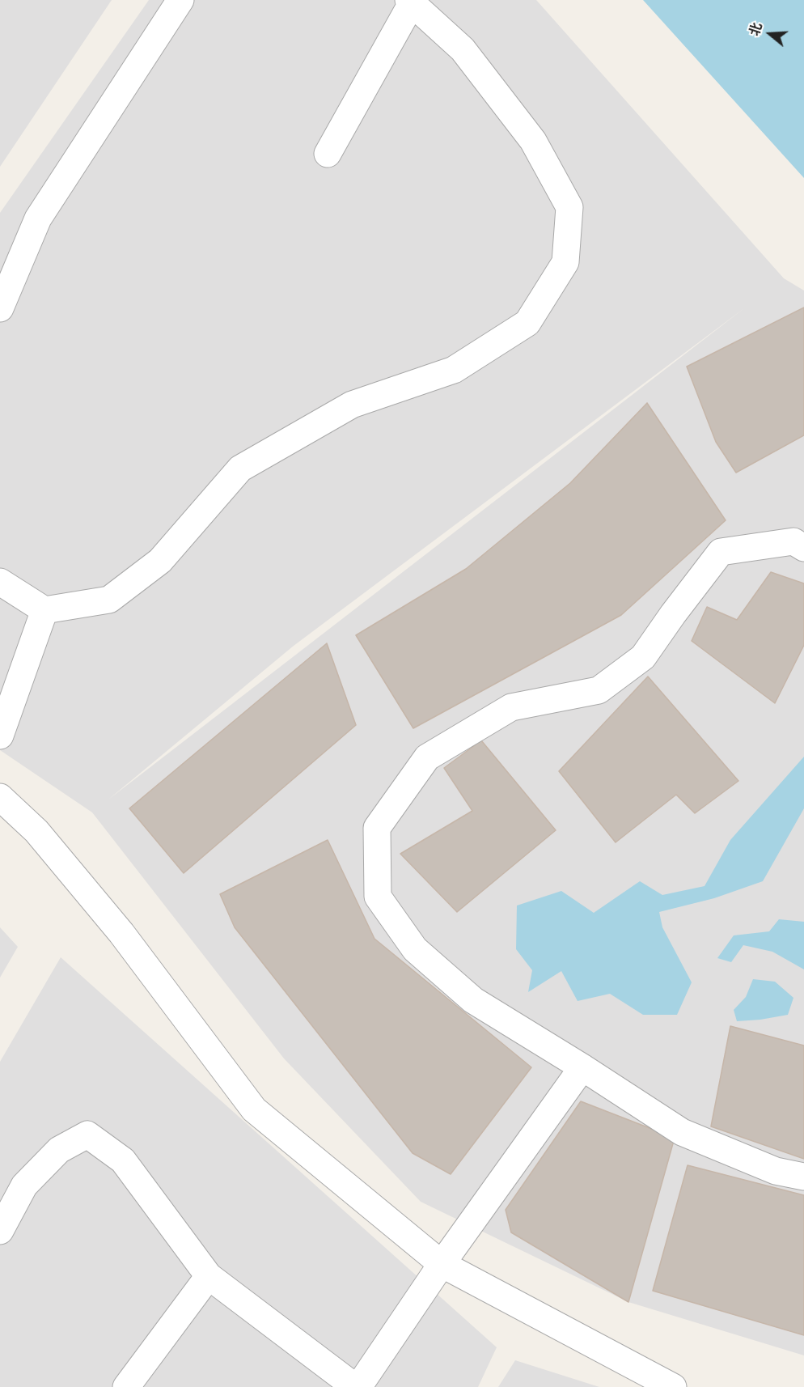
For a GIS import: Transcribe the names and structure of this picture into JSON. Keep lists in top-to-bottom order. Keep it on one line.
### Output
{"north":"left"}
